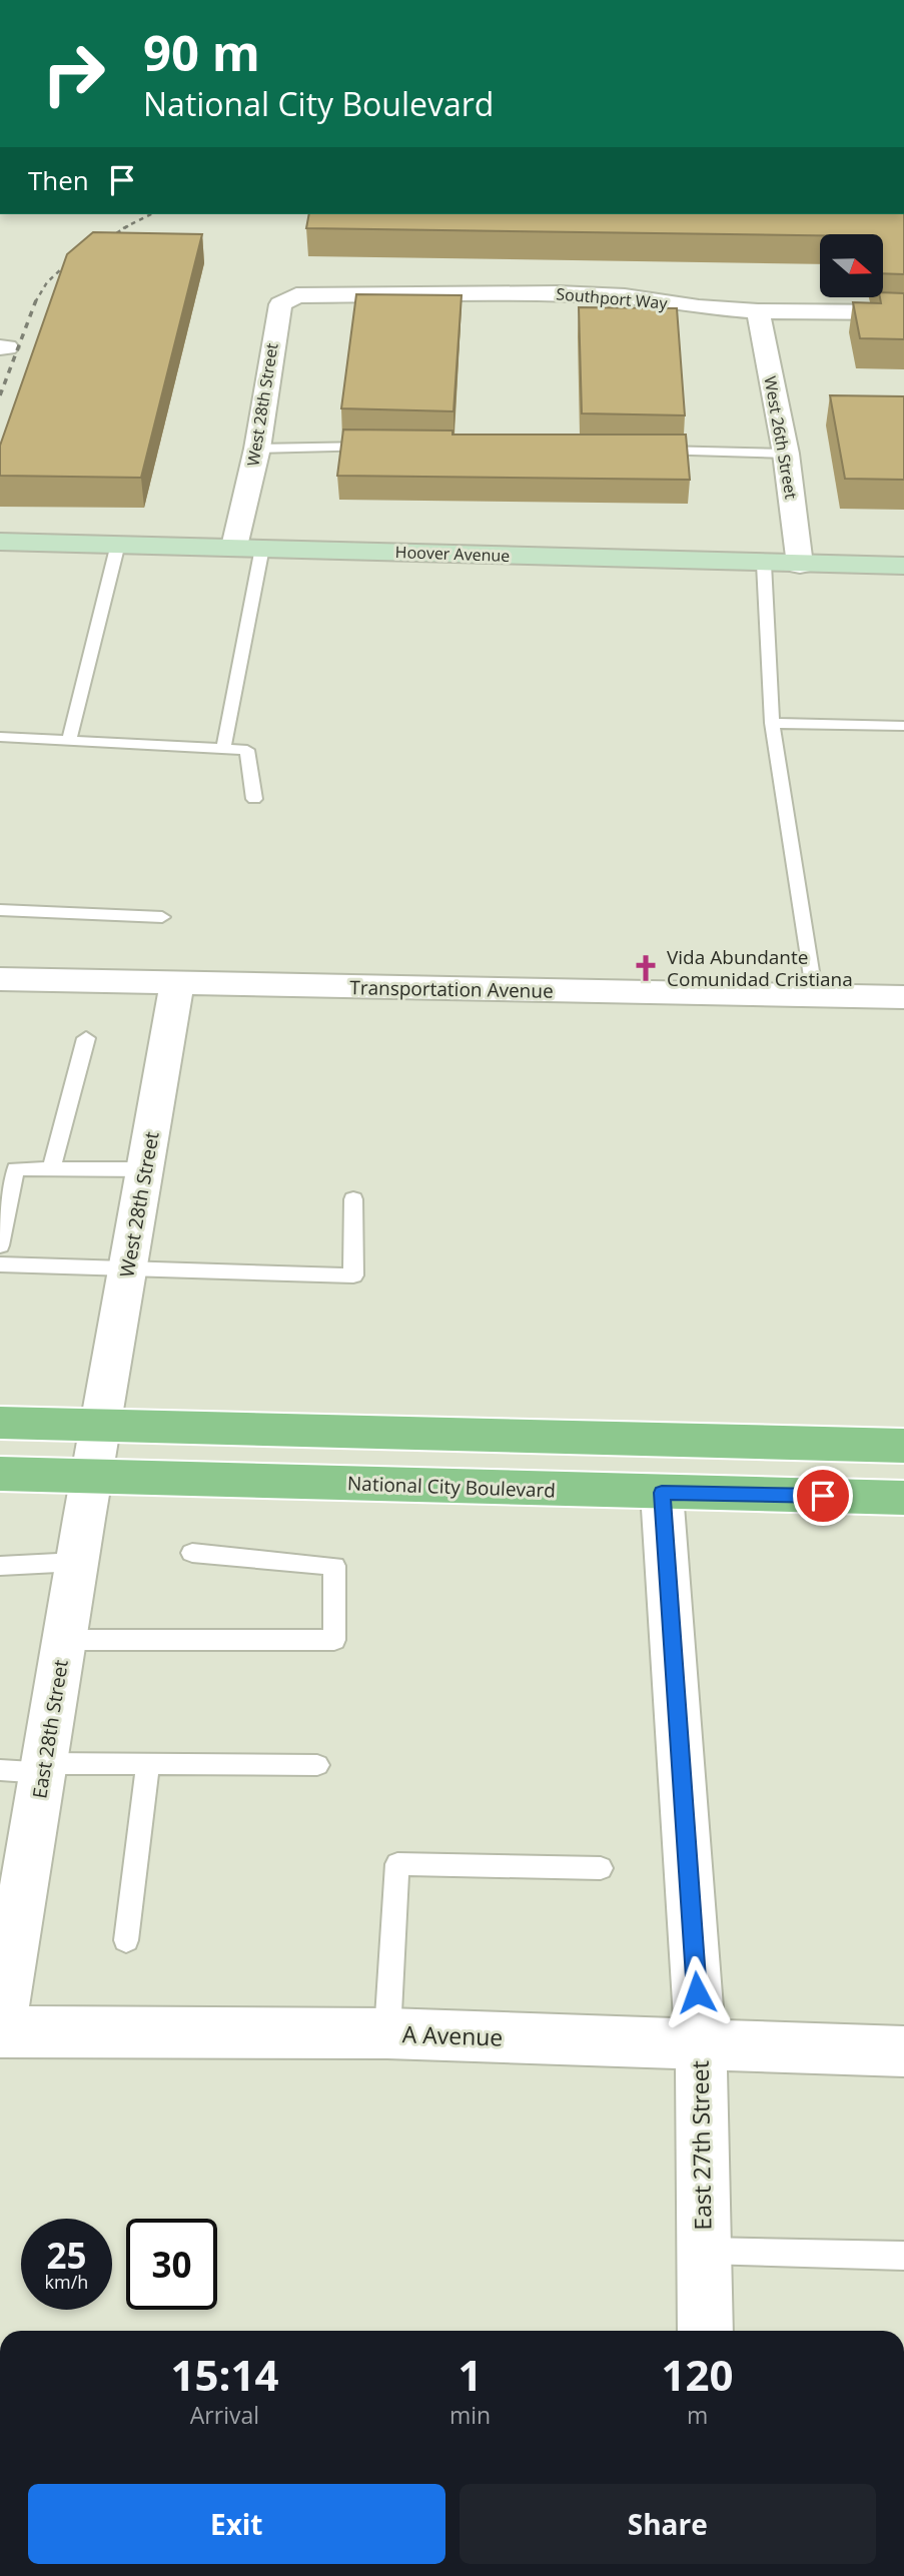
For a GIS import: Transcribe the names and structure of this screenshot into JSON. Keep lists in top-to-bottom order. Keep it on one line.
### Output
{"streets":{"main road":["National City Boulevard"],"street":["Southport Way","West 28th Street","West 26th Street","Hoover Avenue","Transportation Avenue","East 28th Street","A Avenue","East 27th Street"]},"crossings":[["Southport Way","West 28th Street"],["Southport Way","West 26th Street"],["West 28th Street","Hoover Avenue"],["West 28th Street","Transportation Avenue"],["West 28th Street","East 28th Street"],["West 26th Street","Hoover Avenue"],["National City Boulevard","East 28th Street"],["National City Boulevard","East 27th Street"],["East 28th Street","A Avenue"],["A Avenue","East 27th Street"]],"places":{"church":["Vida Abundante Comunidad Cristiana"]},"north":"right","page":{"turn":["90 m","National City Boulevard"],"then":"Then","speed":"25 km/h","limit":"30","eta":["15:14","Arrival","1","min","120","m"],"buttons":["Exit","Share"]}}
